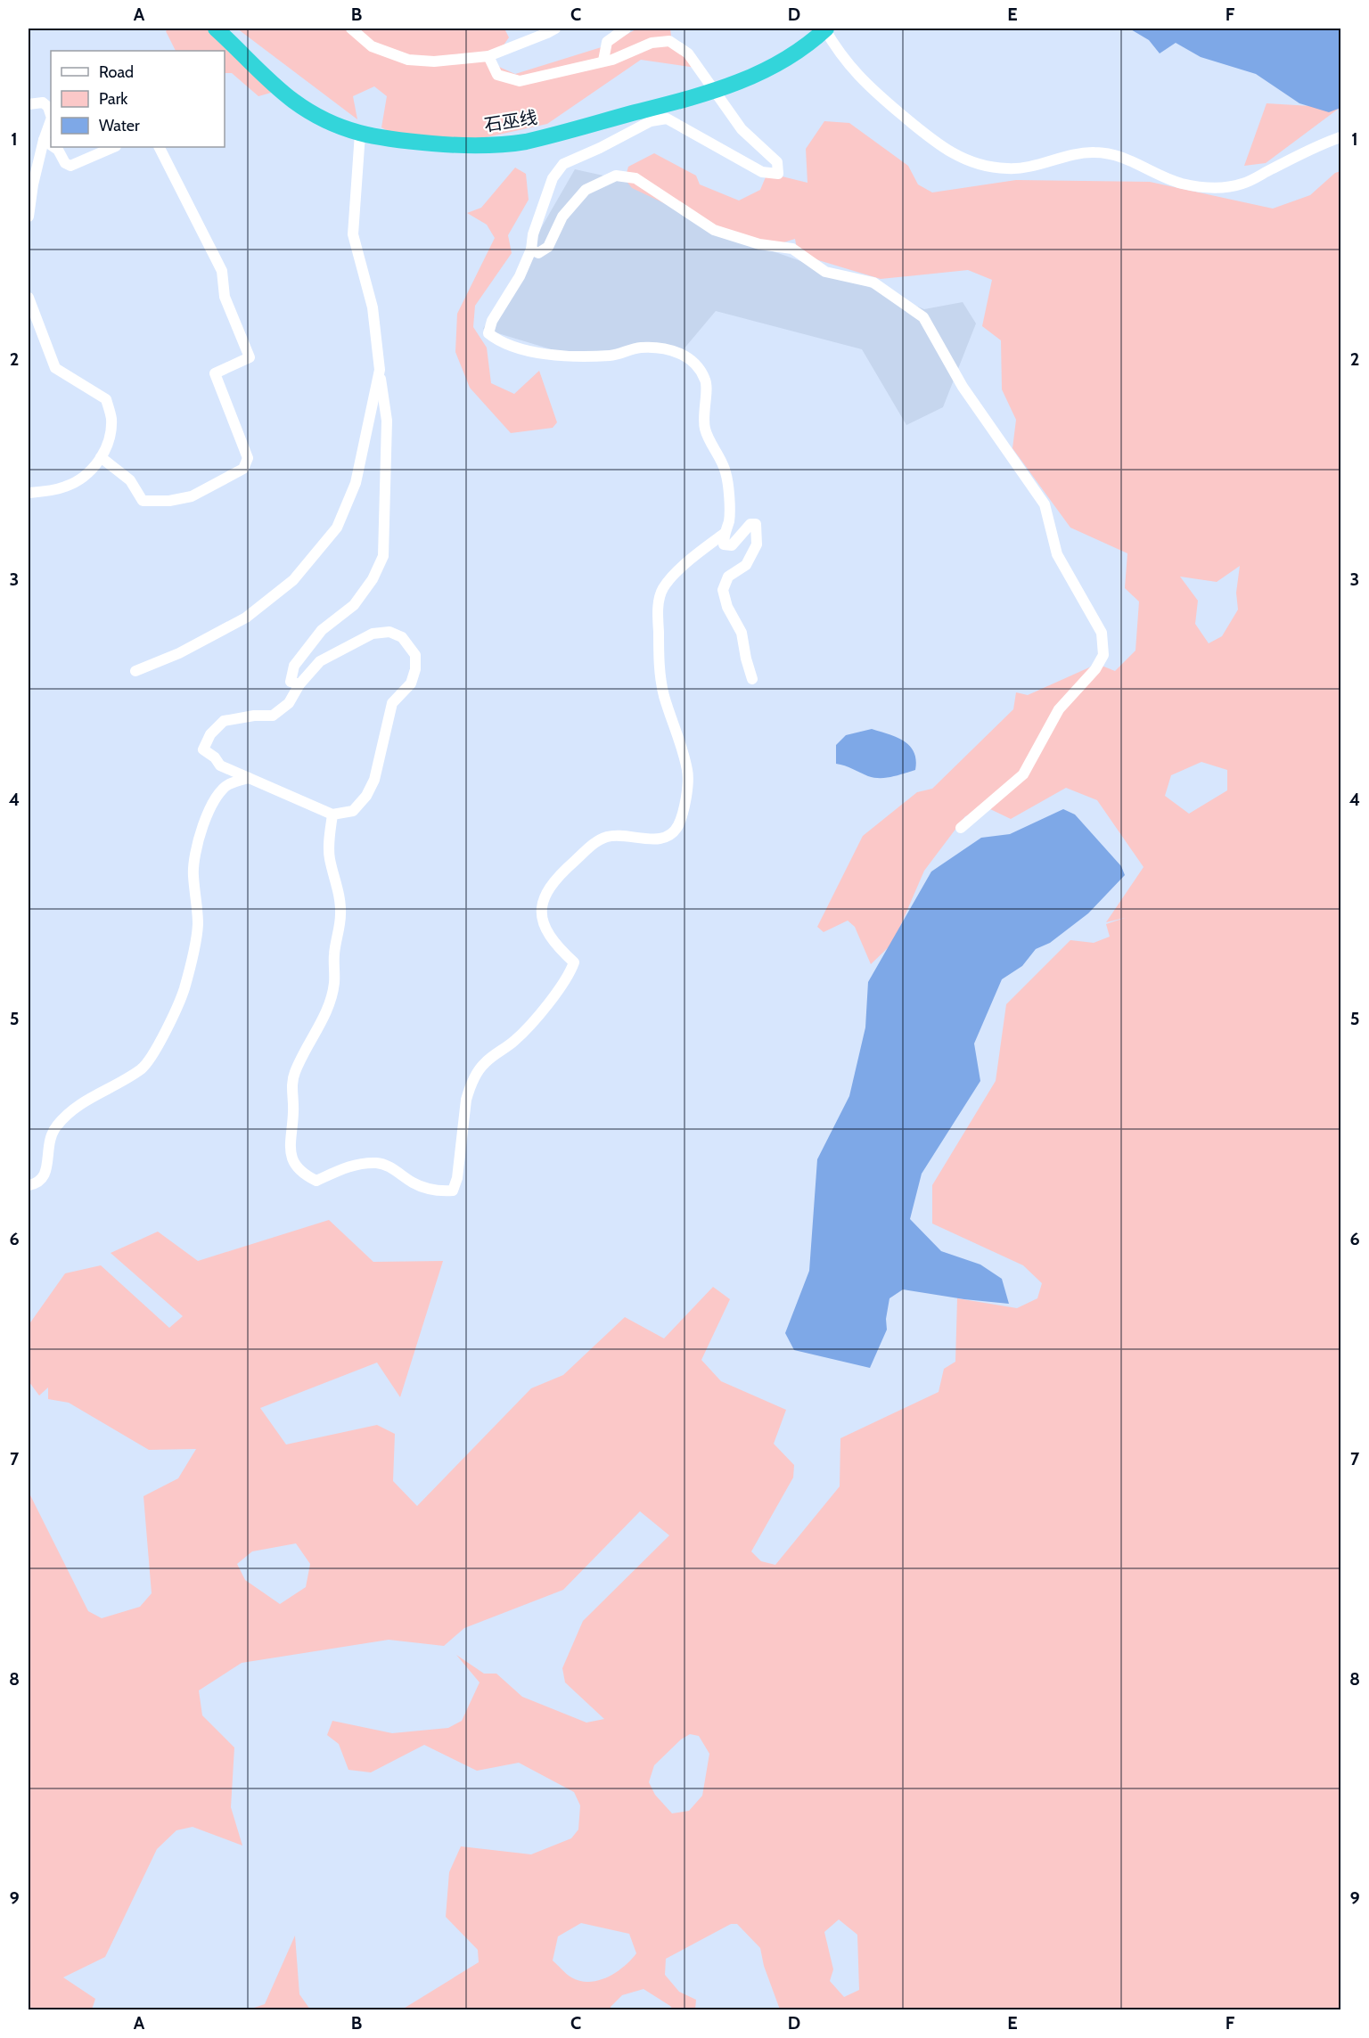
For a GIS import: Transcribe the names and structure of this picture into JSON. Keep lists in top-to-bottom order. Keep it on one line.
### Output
{"streets":{"highway":["石巫线"]},"legend":["Road","Park","Water"],"grid":{"columns":["A","B","C","D","E","F"],"rows":["1","2","3","4","5","6","7","8","9"]}}
